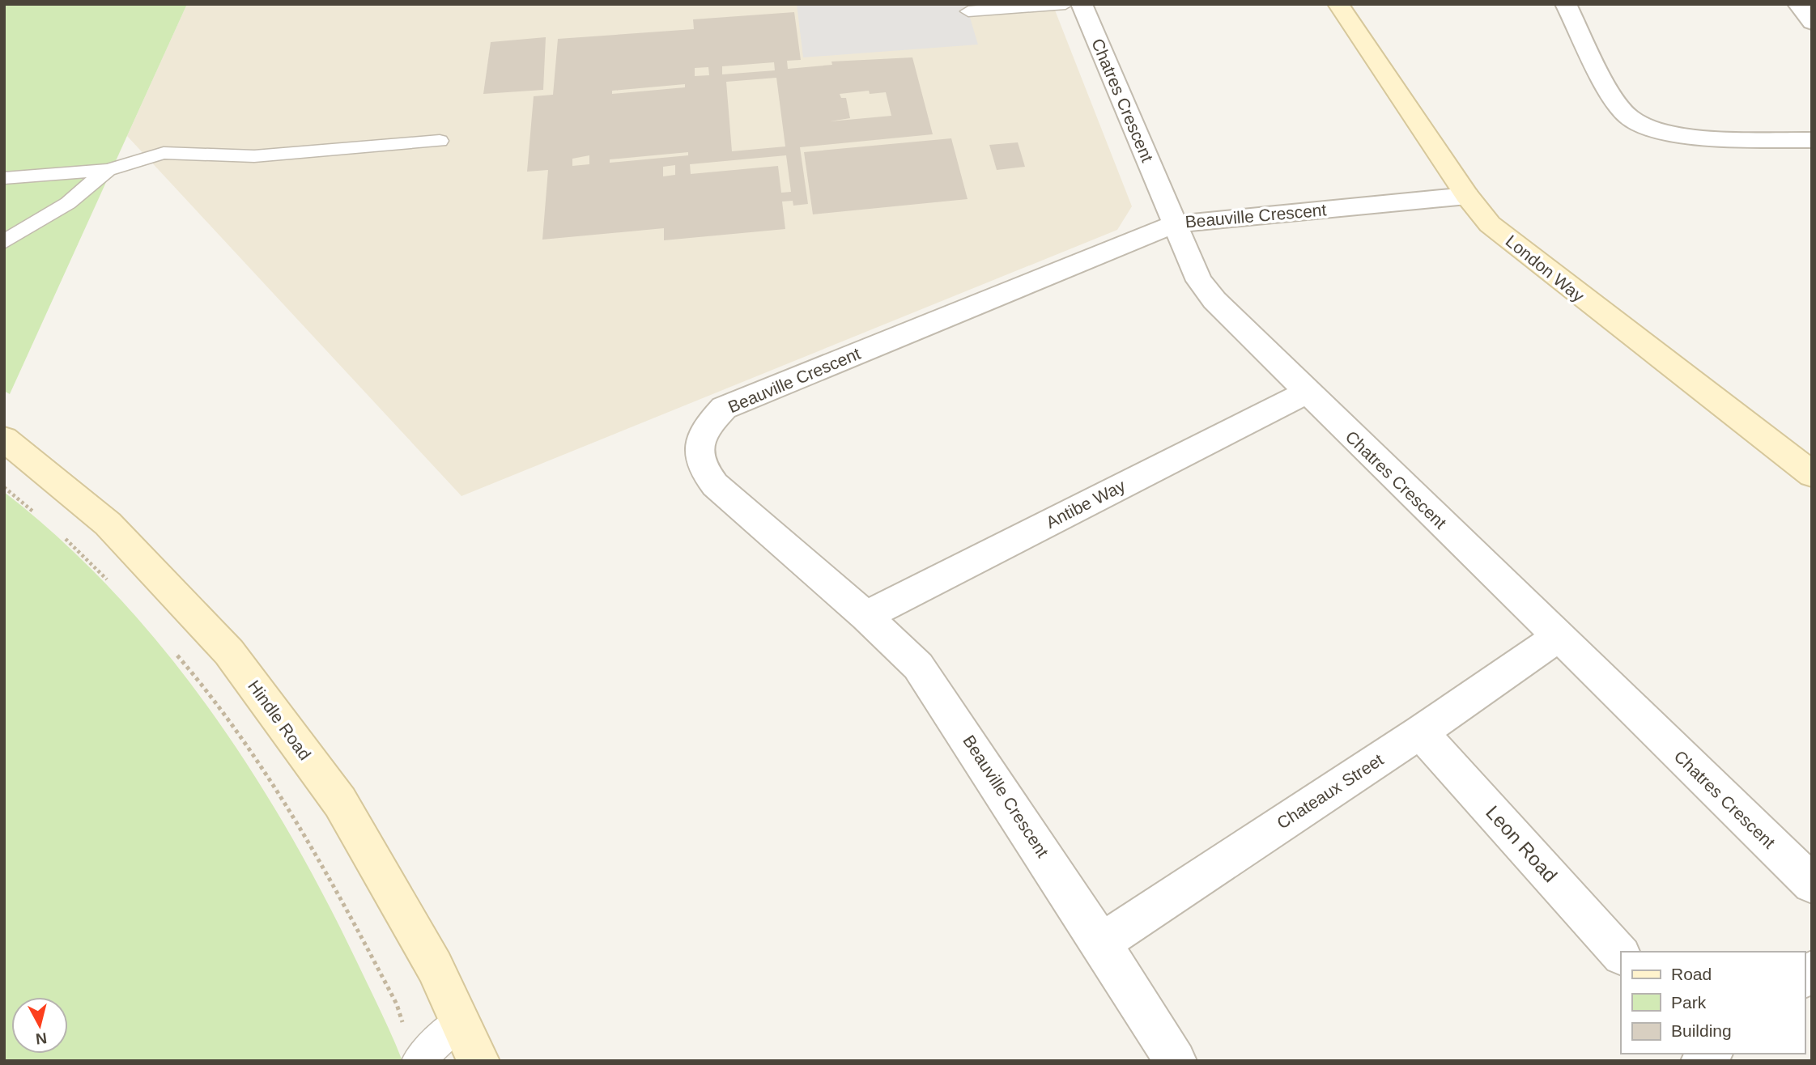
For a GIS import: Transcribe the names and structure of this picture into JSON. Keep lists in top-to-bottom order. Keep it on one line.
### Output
{"streets":{"street":["Chatres Crescent","Beauville Crescent","London Way","Antibe Way","Hindle Road","Chateaux Street","Leon Road"]},"crossings":[["Chatres Crescent","Beauville Crescent"],["Chatres Crescent","Antibe Way"],["Chatres Crescent","Chateaux Street"],["Beauville Crescent","London Way"],["Beauville Crescent","Antibe Way"],["Beauville Crescent","Chateaux Street"],["Chateaux Street","Leon Road"]],"legend":["Road","Park","Building"],"north":"bottom"}
